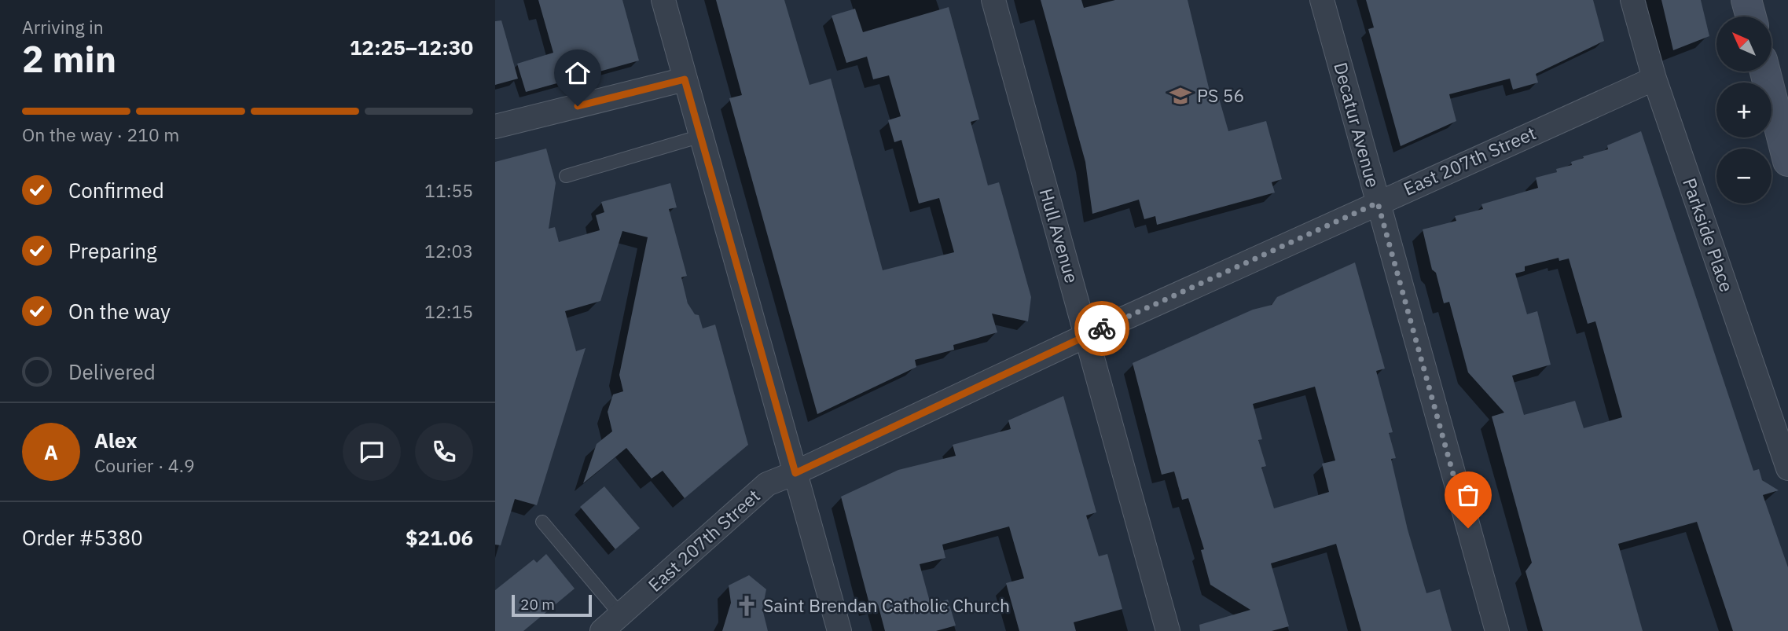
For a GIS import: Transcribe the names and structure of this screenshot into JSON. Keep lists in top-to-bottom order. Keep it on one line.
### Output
{"streets":{"street":["Decatur Avenue","East 207th Street","Parkside Place","Hull Avenue"]},"crossings":[["Decatur Avenue","East 207th Street"],["East 207th Street","Parkside Place"],["East 207th Street","Hull Avenue"]],"places":{"school or university":["PS 56"],"church":["Saint Brendan Catholic Church"]},"scale_bar":"20 m","north":"top left","page":{"heading":["2 min","Arriving in","12:25–12:30"],"panel":["Alex","Courier · 4.9","Order #5380","$21.06"],"map_buttons":["+","−"],"bar":"On the way · 210 m","list":[["Confirmed","11:55"],["Preparing","12:03"],["On the way","12:15"],"Delivered"],"round":"A","scale":"20 m"}}
